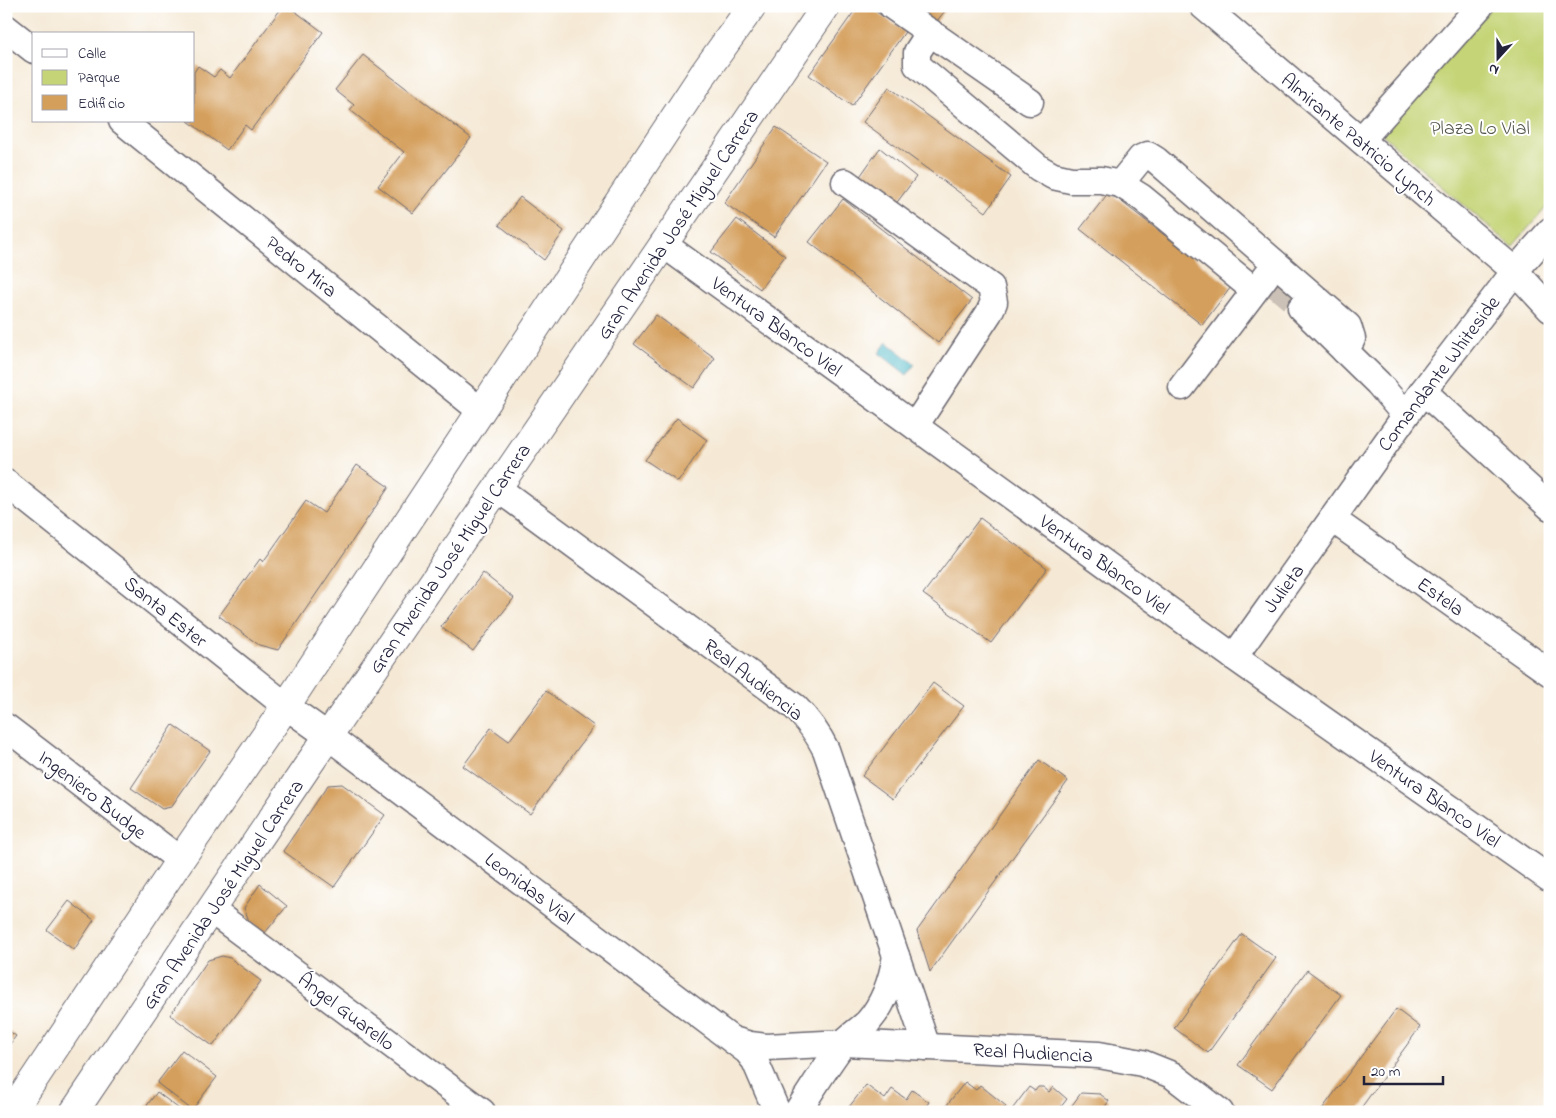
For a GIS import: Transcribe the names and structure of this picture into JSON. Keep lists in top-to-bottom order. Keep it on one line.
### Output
{"streets":{"main road":["Gran Avenida José Miguel Carrera"],"street":["Almirante Patricio Lynch","Pedro Mira","Ventura Blanco Viel","Comandante Whiteside","Julieta","Estela","Santa Ester","Real Audiencia","Ingeniero Budge","Leonidas Vial","Ángel Guarello"]},"crossings":[["Almirante Patricio Lynch","Comandante Whiteside"],["Gran Avenida José Miguel Carrera","Ventura Blanco Viel"],["Gran Avenida José Miguel Carrera","Santa Ester"],["Gran Avenida José Miguel Carrera","Real Audiencia"],["Gran Avenida José Miguel Carrera","Leonidas Vial"],["Gran Avenida José Miguel Carrera","Ángel Guarello"],["Ventura Blanco Viel","Julieta"],["Comandante Whiteside","Julieta"],["Comandante Whiteside","Estela"],["Julieta","Estela"],["Santa Ester","Leonidas Vial"],["Real Audiencia","Leonidas Vial"]],"parks":["Plaza Lo Vial"],"legend":["Calle","Parque","Edificio"],"scale_bar":"20 m","north":"bottom"}
